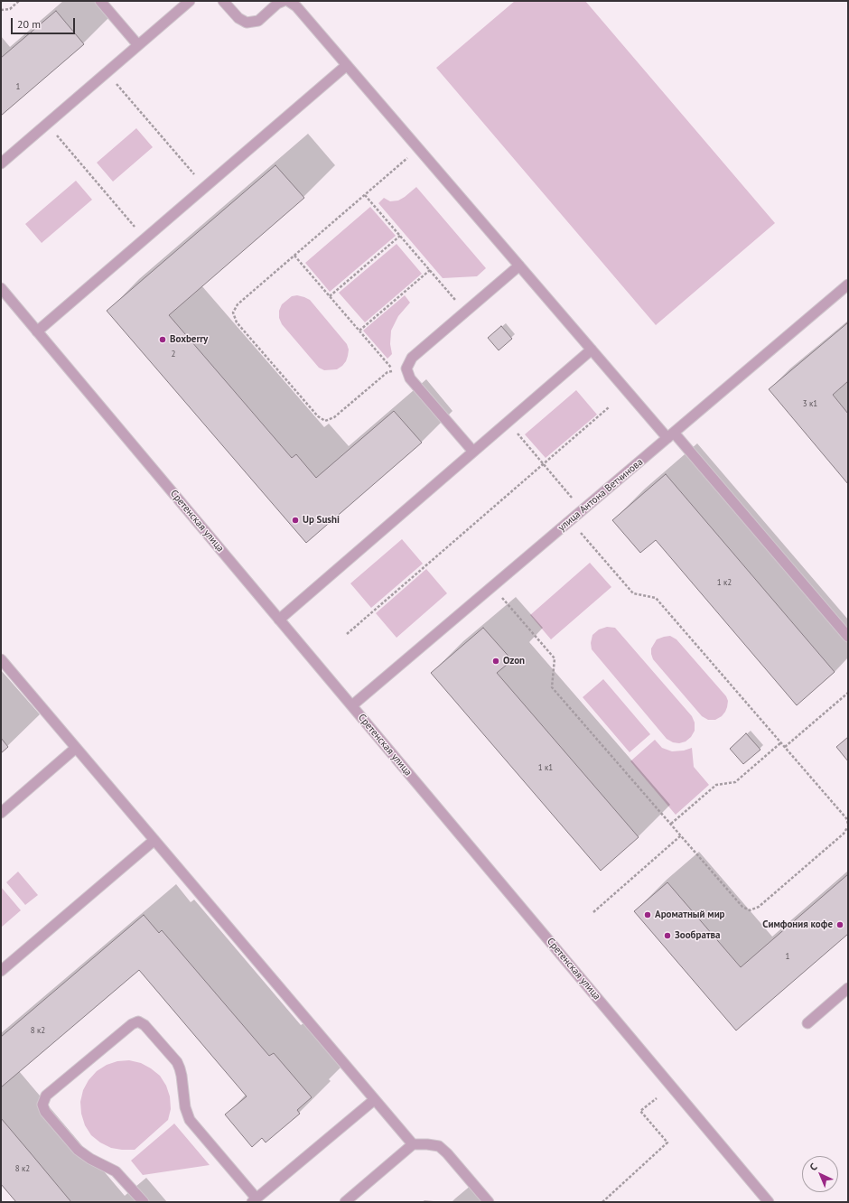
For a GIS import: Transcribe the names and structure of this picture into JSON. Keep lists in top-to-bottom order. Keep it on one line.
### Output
{"streets":{"street":["улица Антона Ветчинова","Сретенская улица"]},"crossings":[["улица Антона Ветчинова","Сретенская улица"]],"places":["Boxberry","Up Sushi","Ozon","Ароматный мир","Симфония кофе","Зообратва"],"house_numbers":["1","2","3 к1","1 к2","1 к1","1","8 к2","8 к2"],"scale_bar":"20 m","north":"top left"}
